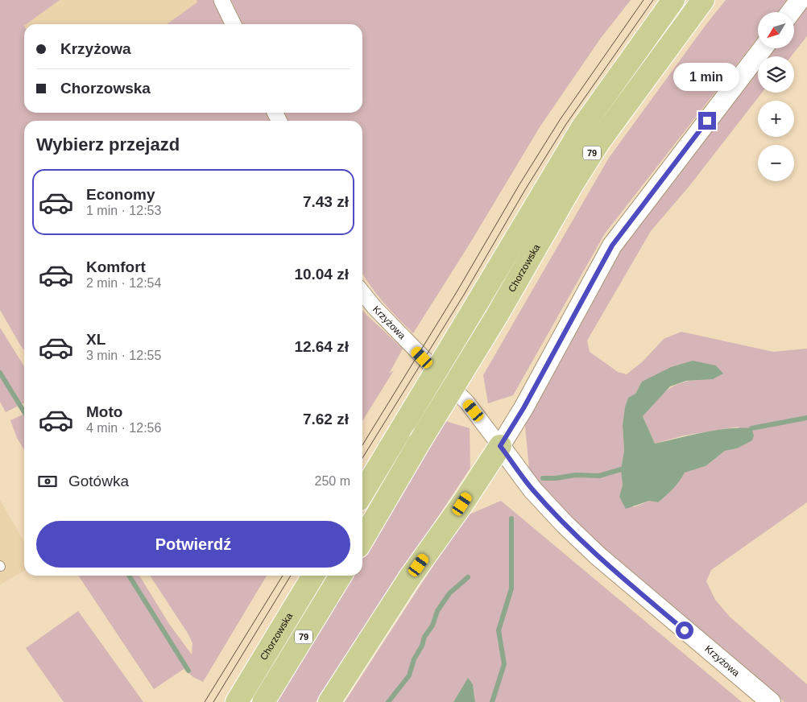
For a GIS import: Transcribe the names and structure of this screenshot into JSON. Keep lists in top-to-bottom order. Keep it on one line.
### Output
{"streets":{"main road":["79","Chorzowska"],"street":["Krzyżowa"]},"north":"bottom left","page":{"map_buttons":["+","−"],"banner":["Krzyżowa","Chorzowska"],"bubble":"1 min","heading":"Wybierz przejazd","list":[{"name":"Economy","note":"1 min · 12:53","value":"7.43 zł"},{"name":"Komfort","note":"2 min · 12:54","value":"10.04 zł"},{"name":"XL","note":"3 min · 12:55","value":"12.64 zł"},{"name":"Moto","note":"4 min · 12:56","value":"7.62 zł"}],"pay":["Gotówka","250 m"],"buttons":"Potwierdź"}}
